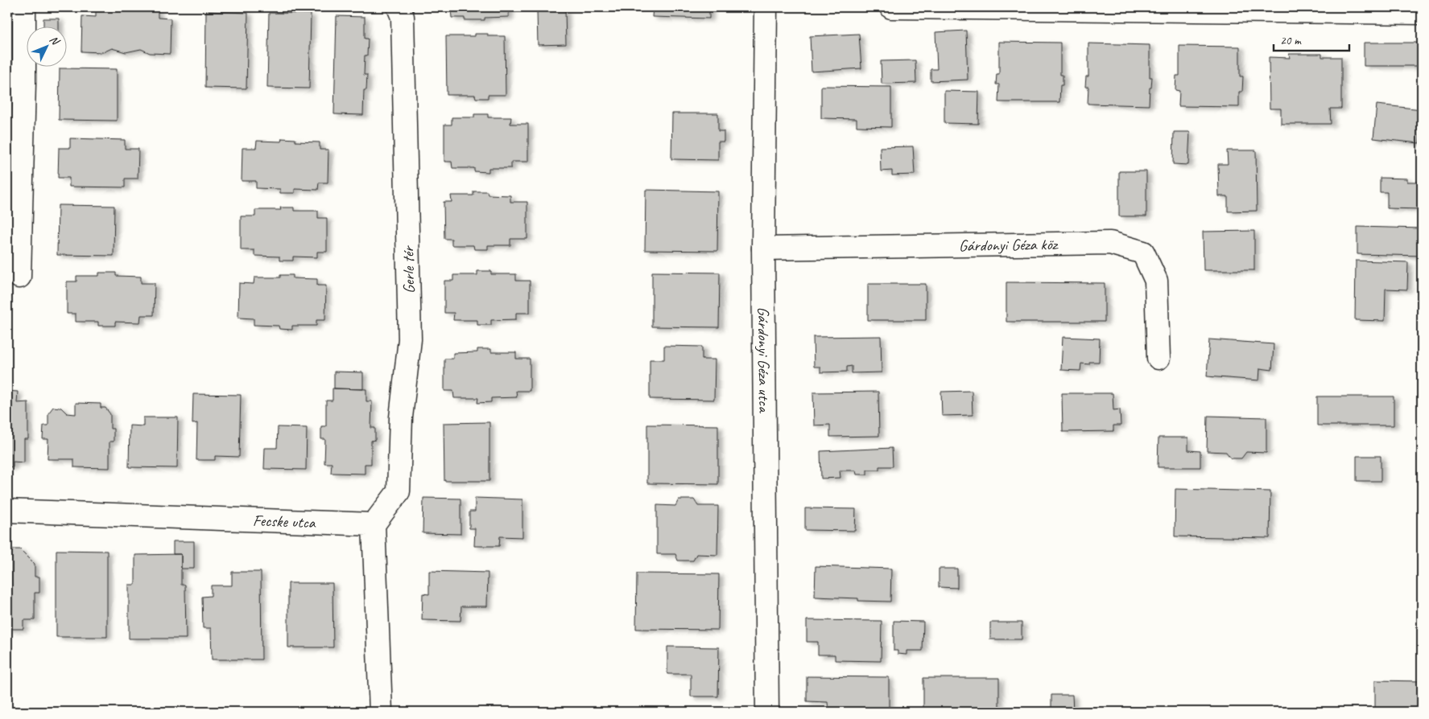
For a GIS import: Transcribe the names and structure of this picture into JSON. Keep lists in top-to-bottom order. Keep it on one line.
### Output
{"streets":{"street":["Gárdonyi Géza köz","Gerle tér","Gárdonyi Géza utca","Fecske utca"]},"crossings":[["Gárdonyi Géza köz","Gárdonyi Géza utca"],["Gerle tér","Fecske utca"]],"scale_bar":"20 m","north":"top right"}
